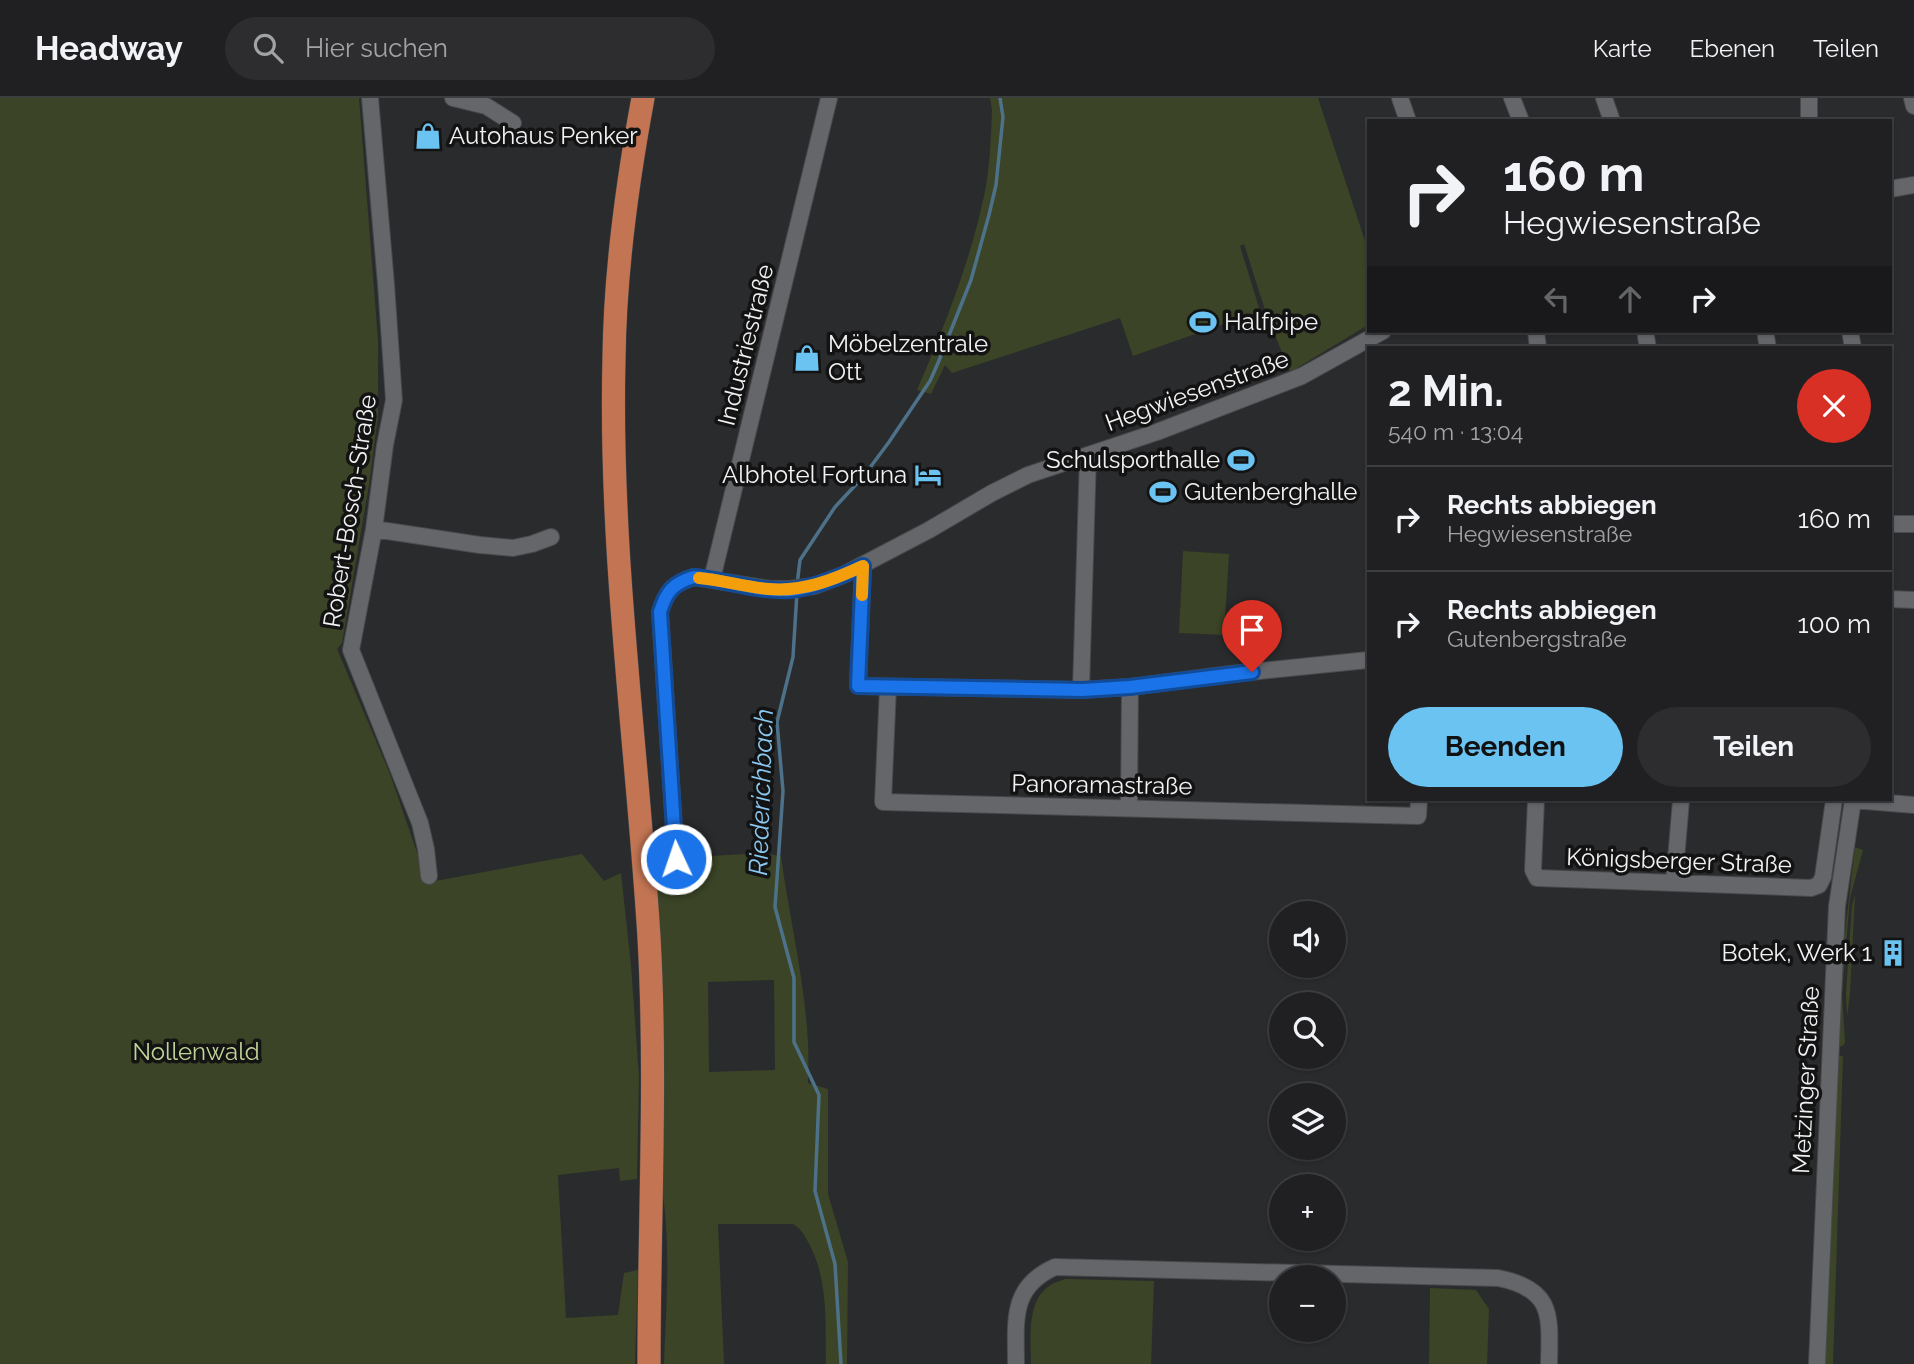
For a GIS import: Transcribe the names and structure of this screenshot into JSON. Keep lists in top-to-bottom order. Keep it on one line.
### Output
{"streets":{"street":["Industriestraße","Hegwiesenstraße","Robert-Bosch-Straße","Panoramastraße","Königsberger Straße","Metzinger Straße"]},"crossings":[["Industriestraße","Hegwiesenstraße"]],"water":["Riederichbach"],"parks":["Nollenwald"],"places":{"shop":["Autohaus Penker","Möbelzentrale Ott"],"sports":["Halfpipe","Schulsporthalle","Gutenberghalle"],"hotel":["Albhotel Fortuna"],"building":["Botek, Werk 1"]},"page":{"header":"Headway","search":"Hier suchen","nav":["Karte","Ebenen","Teilen"],"turn":["160 m","Hegwiesenstraße"],"heading":["2 Min.","540 m · 13:04"],"list":[{"name":"Rechts abbiegen","note":"Hegwiesenstraße","value":"160 m"},{"name":"Rechts abbiegen","note":"Gutenbergstraße","value":"100 m"}],"buttons":["Beenden","Teilen"],"map_buttons":["+","−"]}}
